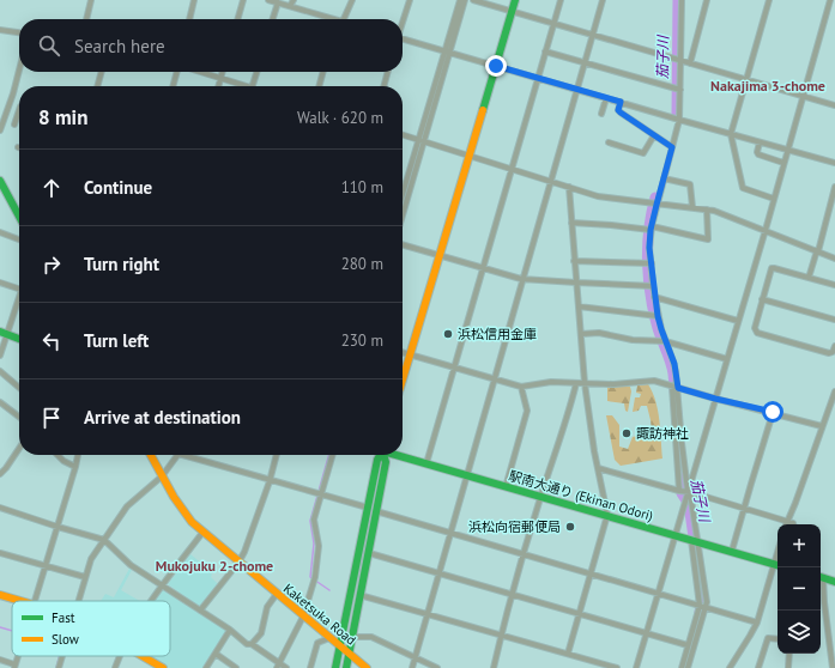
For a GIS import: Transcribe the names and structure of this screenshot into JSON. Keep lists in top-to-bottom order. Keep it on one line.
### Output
{"streets":{"main road":["駅南大通り (Ekinan Odori)","Kaketsuka Road"]},"districts":["Nakajima 3-chome","Mukojuku 2-chome"],"water":["茄子川"],"places":["浜松信用金庫","諏訪神社","浜松向宿郵便局"],"legend":["Fast","Slow"],"page":{"search":"Search here","heading":["8 min","Walk · 620 m"],"list":[["Continue","110 m"],["Turn right","280 m"],["Turn left","230 m"],"Arrive at destination"],"map_buttons":["+","−"]}}
